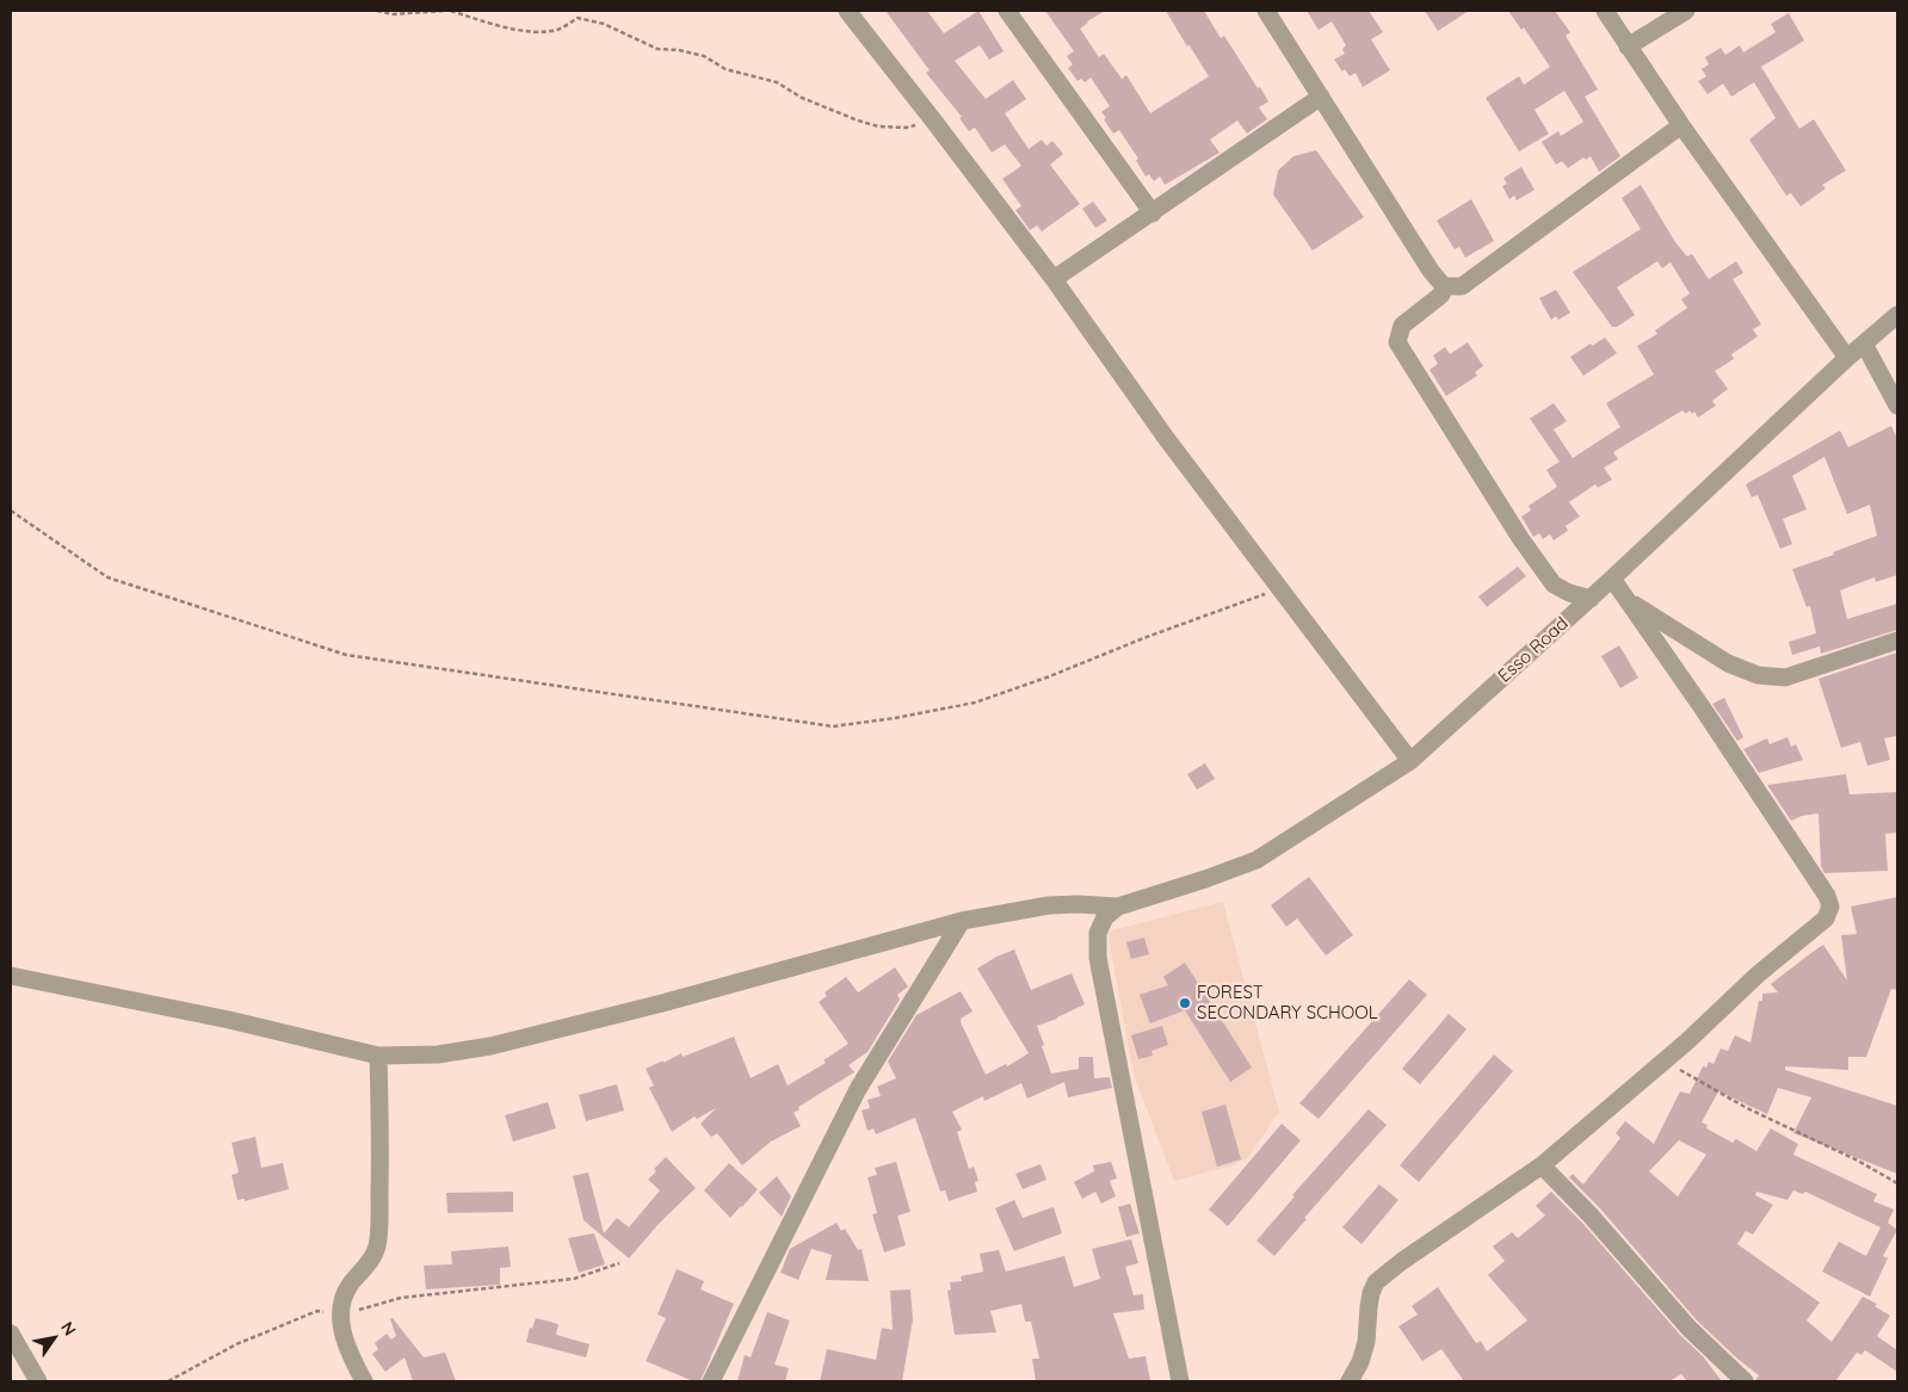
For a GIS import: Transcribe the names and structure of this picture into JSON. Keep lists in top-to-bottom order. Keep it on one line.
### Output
{"streets":{"street":["Esso Road"]},"places":["FOREST SECONDARY SCHOOL"],"north":"top right"}
